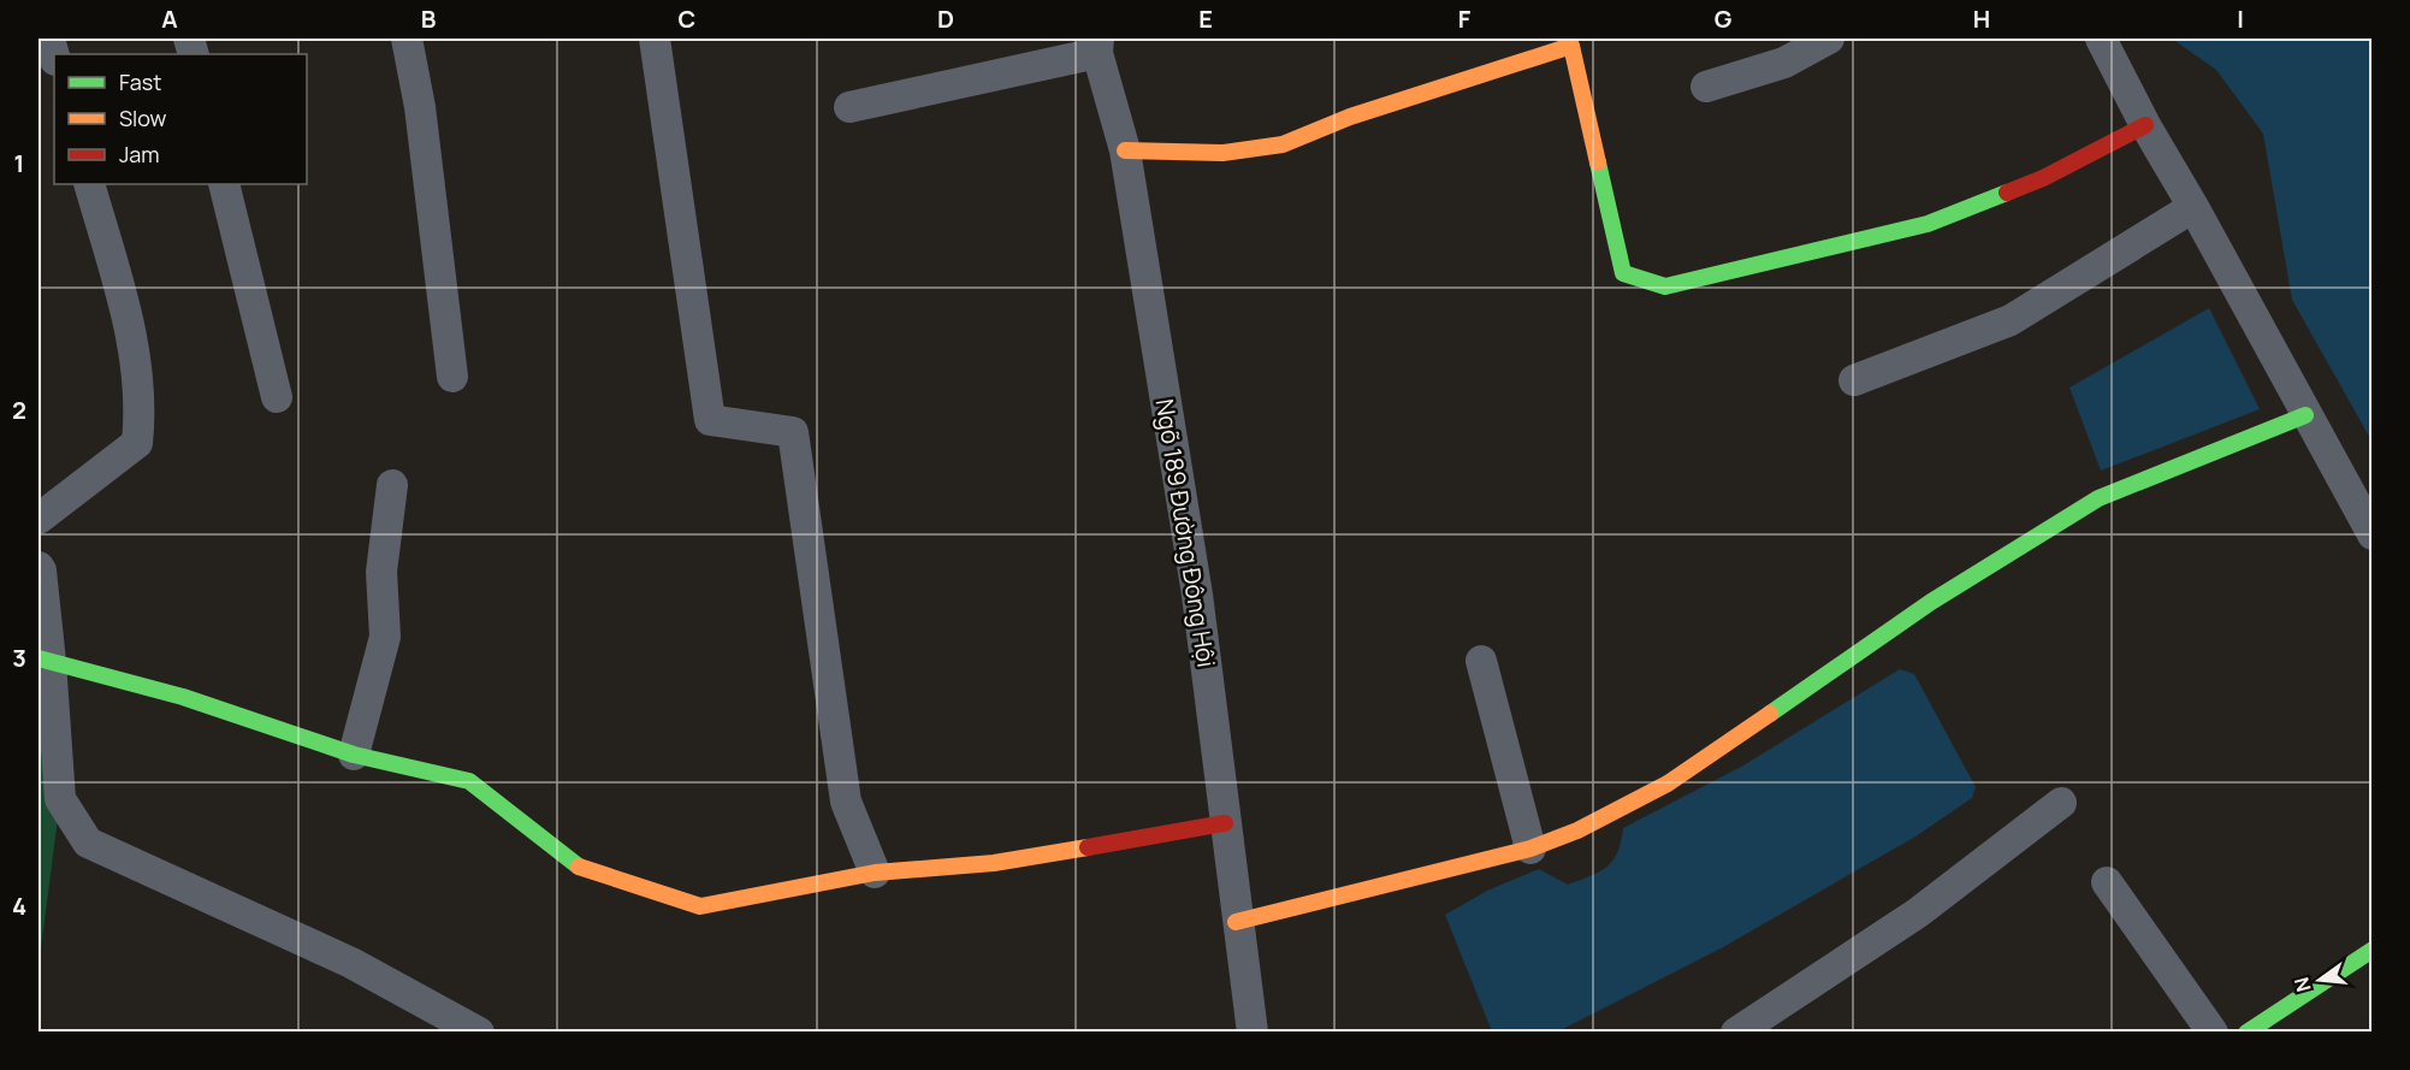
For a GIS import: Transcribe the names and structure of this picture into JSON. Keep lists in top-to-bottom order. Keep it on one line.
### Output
{"streets":{"street":["Ngõ 189 Đường Đông Hội"]},"legend":["Fast","Slow","Jam"],"north":"left","grid":{"columns":["A","B","C","D","E","F","G","H","I"],"rows":["1","2","3","4"]}}
